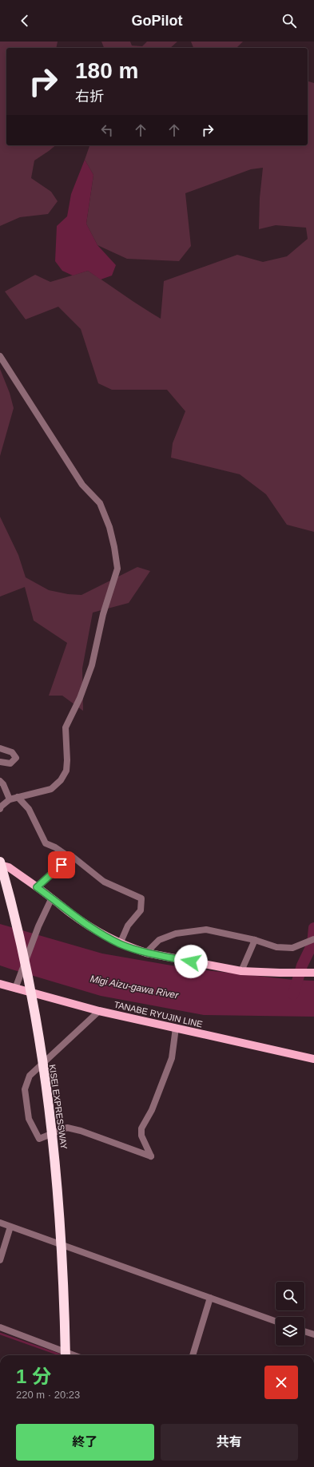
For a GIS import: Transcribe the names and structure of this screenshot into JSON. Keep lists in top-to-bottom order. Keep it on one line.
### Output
{"streets":{"highway":["KISEI EXPRESSWAY"],"main road":["TANABE RYUJIN LINE"]},"water":["Migi Aizu-gawa River"],"page":{"header":"GoPilot","turn":["180 m","右折"],"heading":["1 分","220 m · 20:23"],"buttons":["終了","共有"]}}
